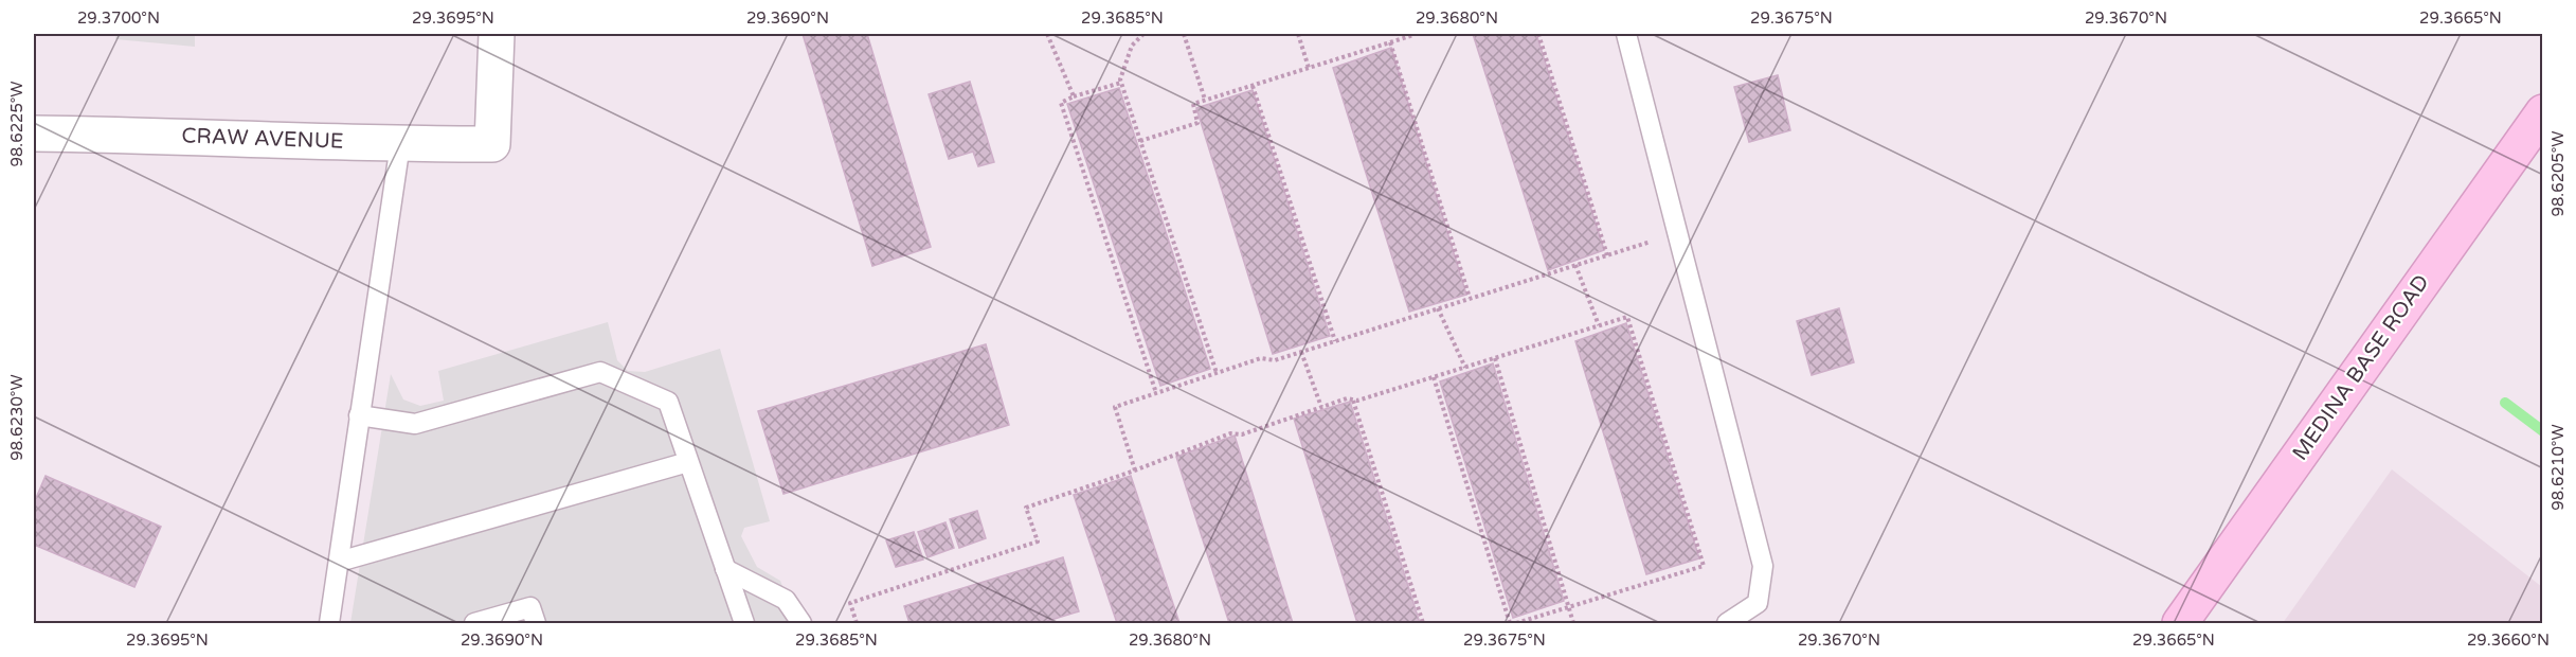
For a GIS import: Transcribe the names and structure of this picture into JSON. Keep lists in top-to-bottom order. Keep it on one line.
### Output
{"streets":{"street":["CRAW AVENUE","MEDINA BASE ROAD"]},"coordinates":["29.3700°N","29.3695°N","29.3690°N","29.3685°N","29.3680°N","29.3675°N","29.3670°N","29.3665°N","98.6225°W","98.6205°W","98.6230°W","98.6210°W","29.3660°N"]}
